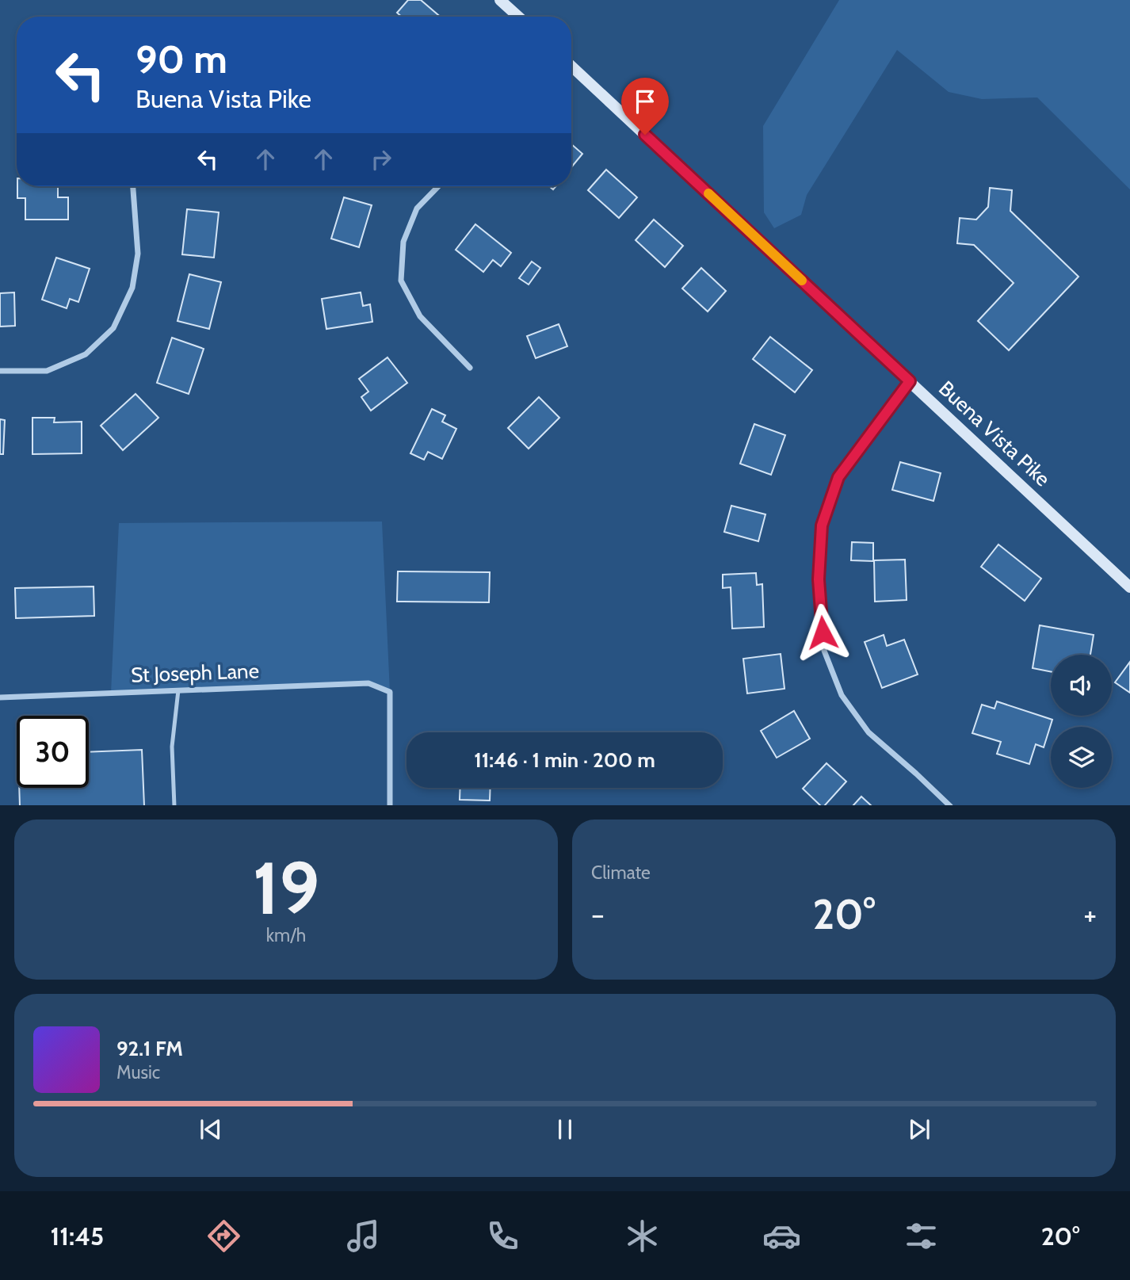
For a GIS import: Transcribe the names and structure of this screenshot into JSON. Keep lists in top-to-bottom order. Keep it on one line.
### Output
{"streets":{"main road":["Buena Vista Pike"],"street":["St Joseph Lane"]},"page":{"turn":["90 m","Buena Vista Pike"],"limit":"30","trip":"11:46 · 1 min · 200 m","tile":[["19","km/h"],"Climate"],"heat":["−","20°","+"],"song":["92.1 FM","Music"],"tabs":["11:45","20°"]}}
